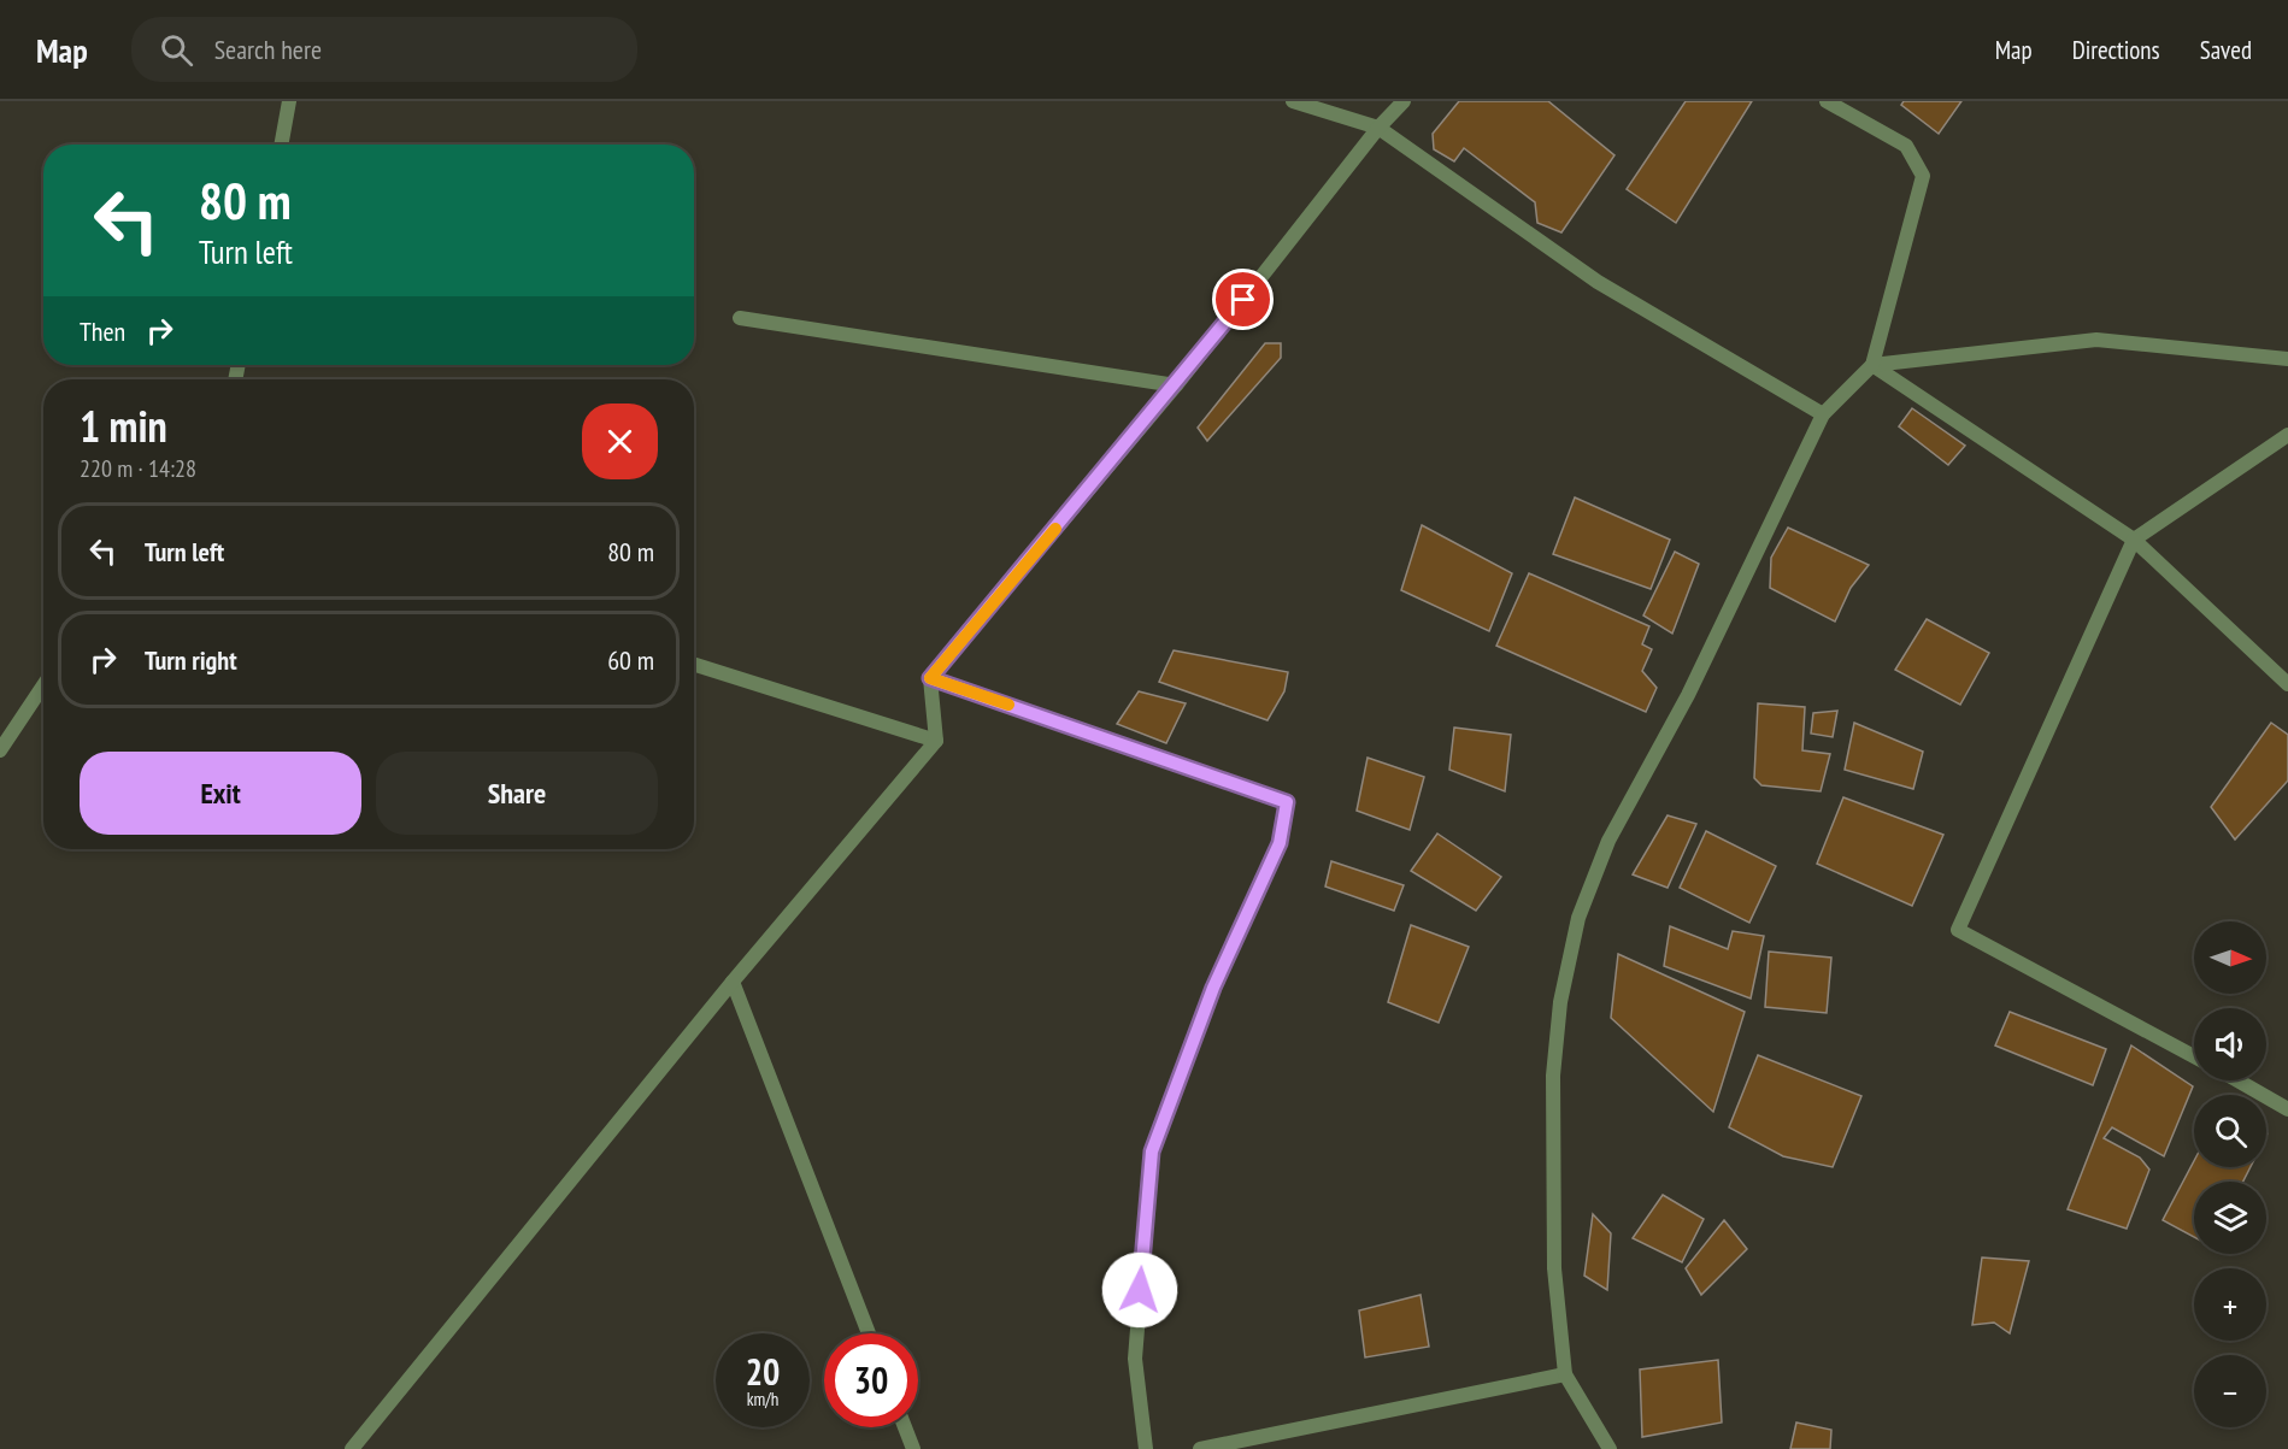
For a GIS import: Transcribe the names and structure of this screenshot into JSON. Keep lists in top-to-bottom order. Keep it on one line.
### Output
{"north":"right","page":{"header":"Map","search":"Search here","nav":["Map","Directions","Saved"],"turn":["80 m","Turn left"],"then":"Then","heading":["1 min","220 m · 14:28"],"list":[{"name":"Turn left","value":"80 m"},{"name":"Turn right","value":"60 m"}],"buttons":["Exit","Share"],"map_buttons":["+","−"],"speed":"20 km/h","limit":"30"}}
